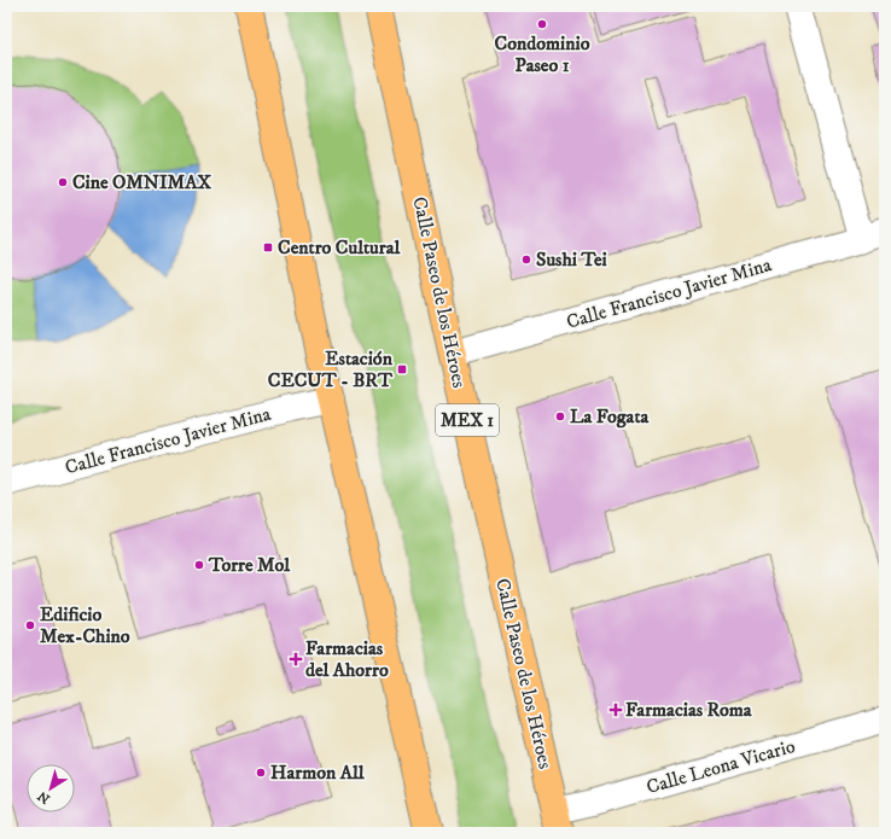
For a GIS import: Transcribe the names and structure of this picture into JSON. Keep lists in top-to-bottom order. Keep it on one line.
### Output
{"streets":{"main road":["Calle Paseo de los Héroes","MEX 1"],"street":["Calle Francisco Javier Mina","Calle Leona Vicario"]},"crossings":[["Calle Paseo de los Héroes","Calle Francisco Javier Mina"],["Calle Paseo de los Héroes","Calle Leona Vicario"]],"places":{"other":["Condominio Paseo 1","Cine OMNIMAX","Sushi Tei","La Fogata","Torre Mol","Edificio Mex-Chino","Harmon All"],"transit":["Centro Cultural","Estación CECUT - BRT"],"health":["Farmacias del Ahorro","Farmacias Roma"]},"north":"bottom left"}
